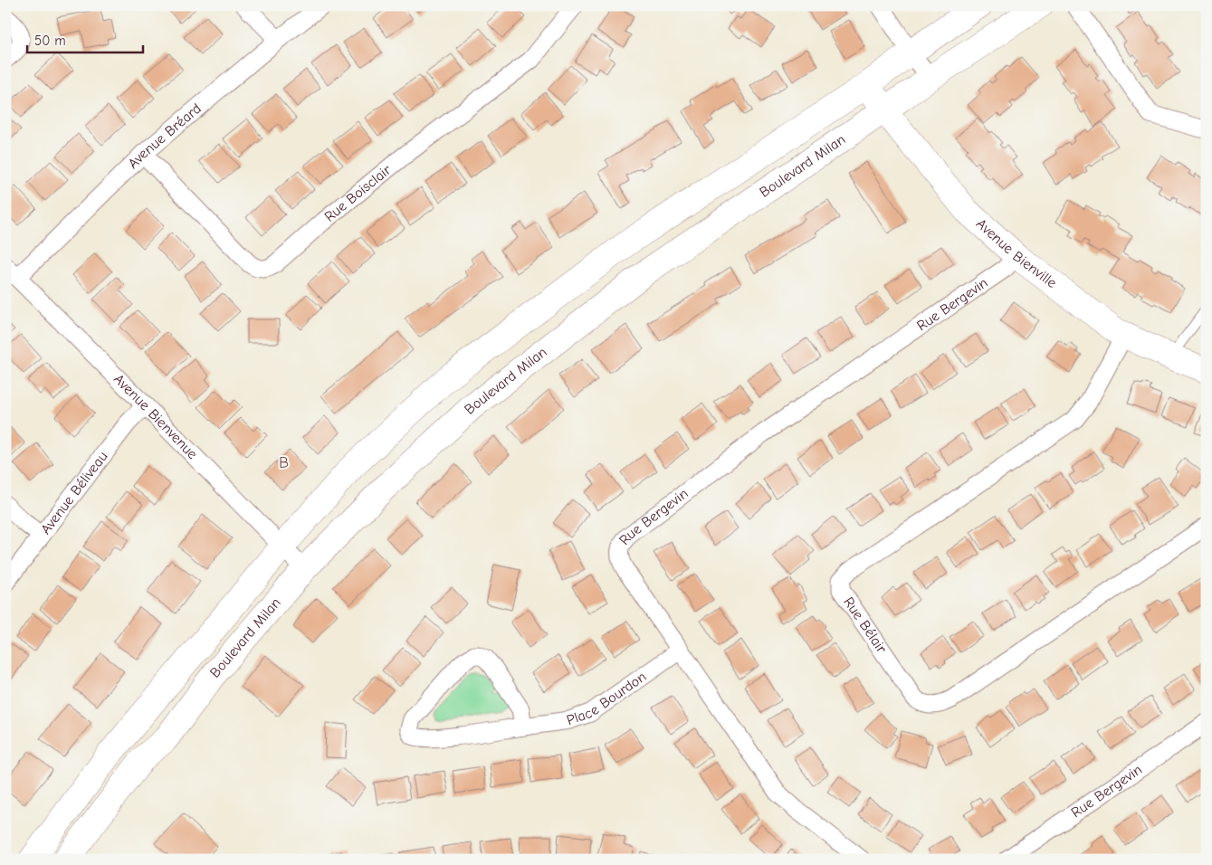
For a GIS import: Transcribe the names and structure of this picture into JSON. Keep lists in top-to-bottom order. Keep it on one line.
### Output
{"streets":{"main road":["Boulevard Milan","Avenue Bienville"],"street":["Avenue Bréard","Rue Boisclair","Rue Bergevin","Avenue Bienvenue","Avenue Béliveau","Rue Bélair","Place Bourdon"]},"crossings":[["Avenue Bréard","Rue Boisclair"],["Avenue Bréard","Avenue Bienvenue"],["Boulevard Milan","Avenue Bienville"],["Boulevard Milan","Avenue Bienvenue"],["Avenue Bienville","Rue Bergevin"],["Avenue Bienville","Rue Bélair"],["Rue Bergevin","Place Bourdon"],["Avenue Bienvenue","Avenue Béliveau"]],"districts":["B"],"scale_bar":"50 m"}
